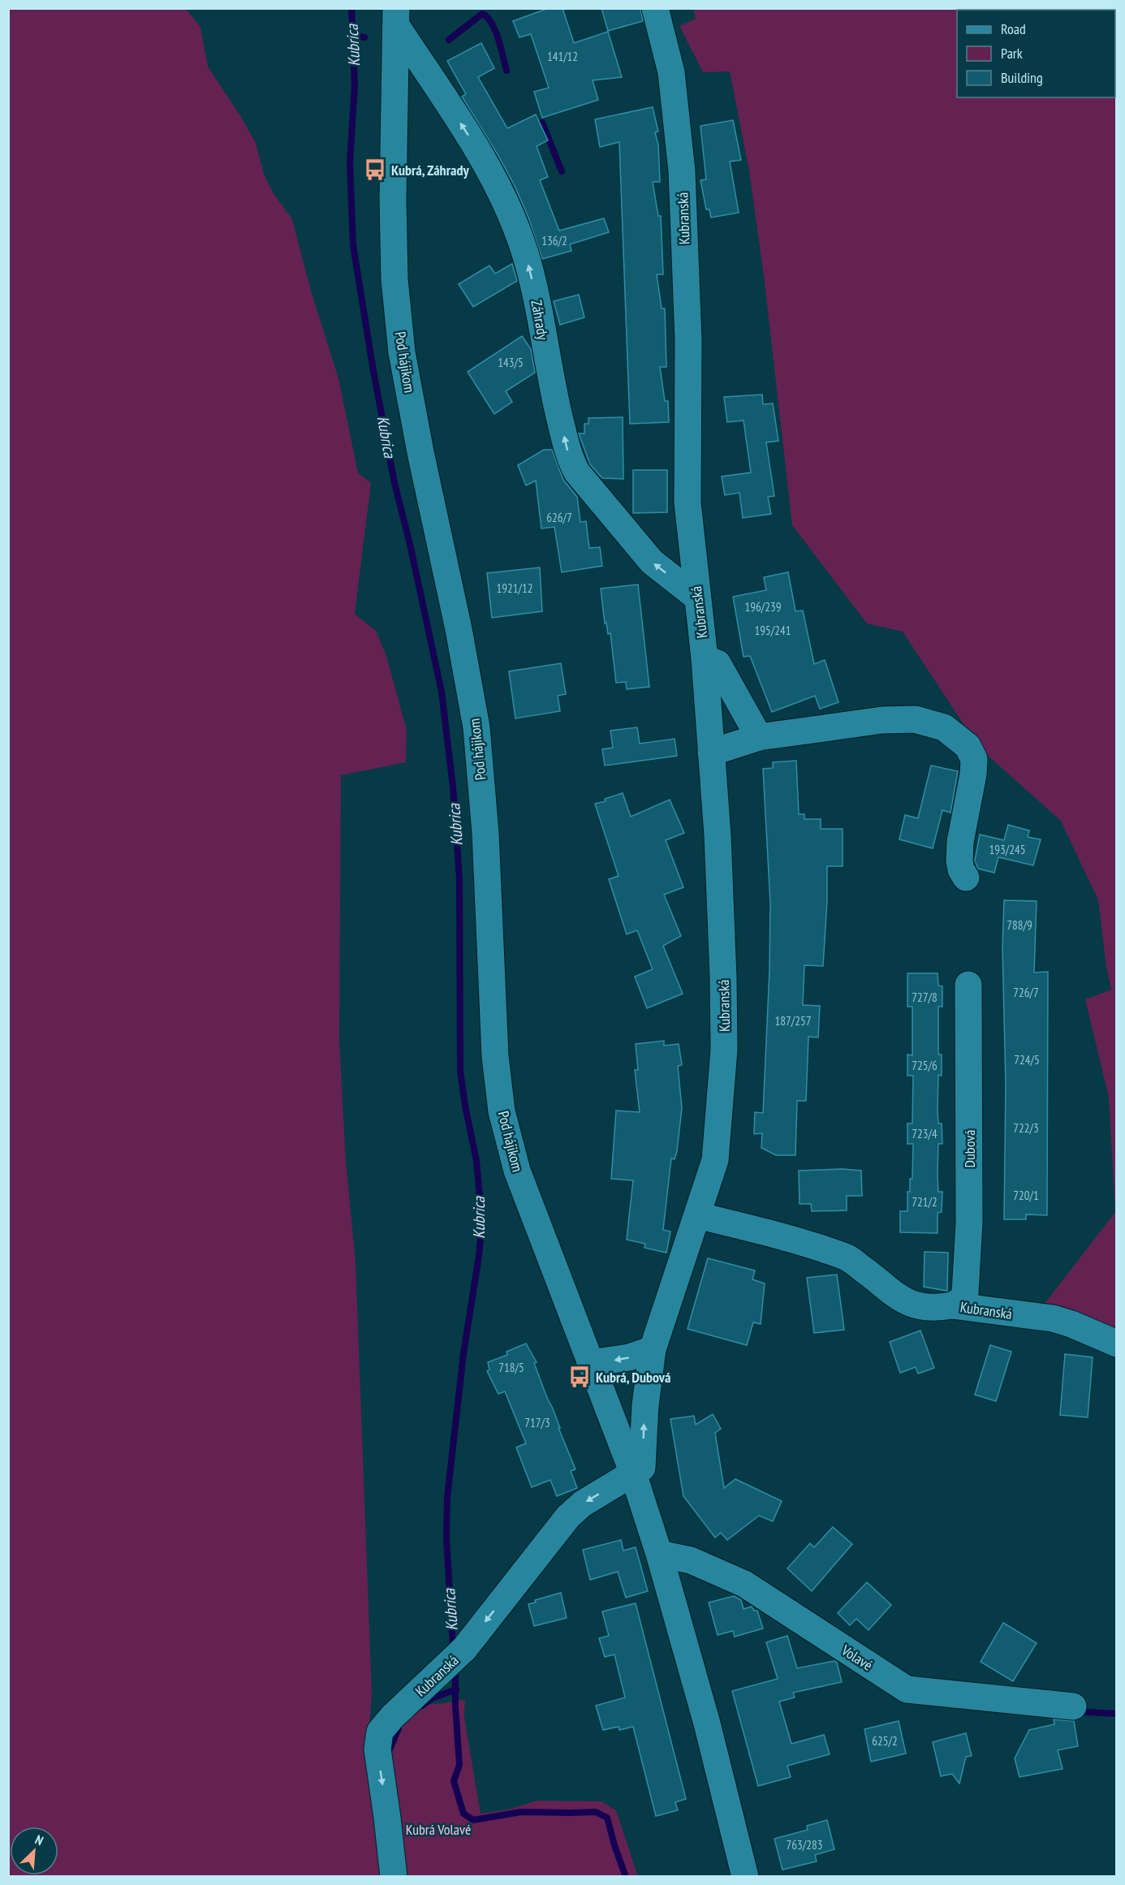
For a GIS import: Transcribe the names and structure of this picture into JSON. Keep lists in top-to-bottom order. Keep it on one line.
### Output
{"streets":{"street":["Kubranská","Záhrady","Pod hájikom","Dubová","Volavé"]},"crossings":[["Kubranská","Záhrady"],["Kubranská","Pod hájikom"],["Kubranská","Dubová"],["Záhrady","Pod hájikom"]],"one_way":["Záhrady"],"water":["Kubrica"],"parks":["Kubrá Volavé"],"places":{"bus stop":["Kubrá, Záhrady","Kubrá, Dubová"]},"house_numbers":["141/12","136/2","143/5","626/7","1921/12","196/239","195/241","193/245","788/9","726/7","727/8","187/257","724/5","725/6","722/3","723/4","720/1","721/2","718/5","717/3","625/2","763/283"],"legend":["Road","Park","Building"],"north":"top right"}
